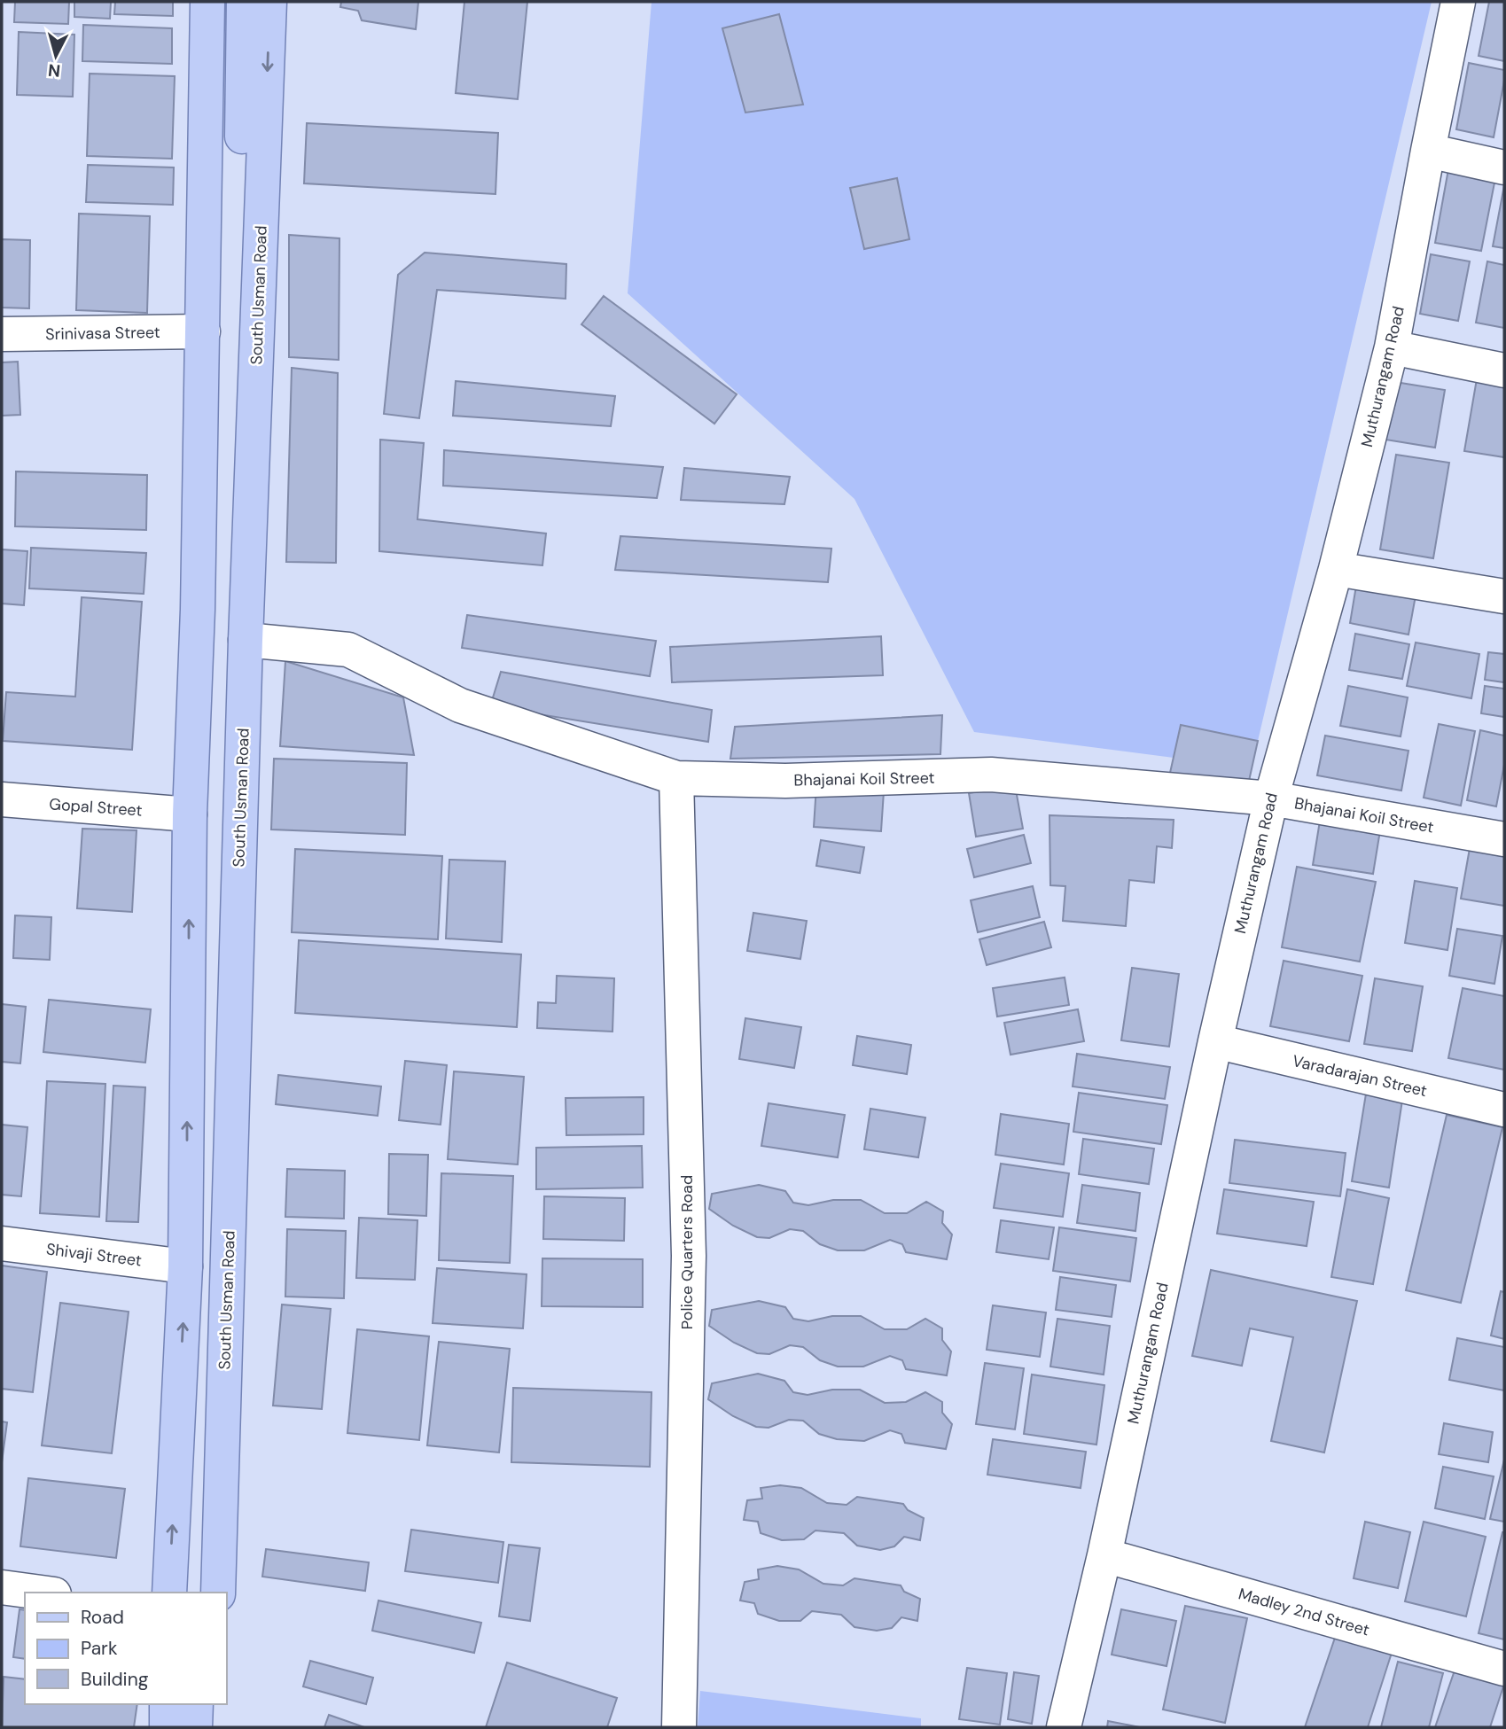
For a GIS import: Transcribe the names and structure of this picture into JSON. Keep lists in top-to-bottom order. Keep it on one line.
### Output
{"streets":{"main road":["South Usman Road"],"street":["Srinivasa Street","Muthurangam Road","Bhajanai Koil Street","Gopal Street","Varadarajan Street","Police Quarters Road","Shivaji Street","Madley 2nd Street"]},"crossings":[["South Usman Road","Bhajanai Koil Street"],["Muthurangam Road","Bhajanai Koil Street"],["Muthurangam Road","Varadarajan Street"],["Muthurangam Road","Madley 2nd Street"],["Bhajanai Koil Street","Police Quarters Road"]],"legend":["Road","Park","Building"],"north":"bottom"}
